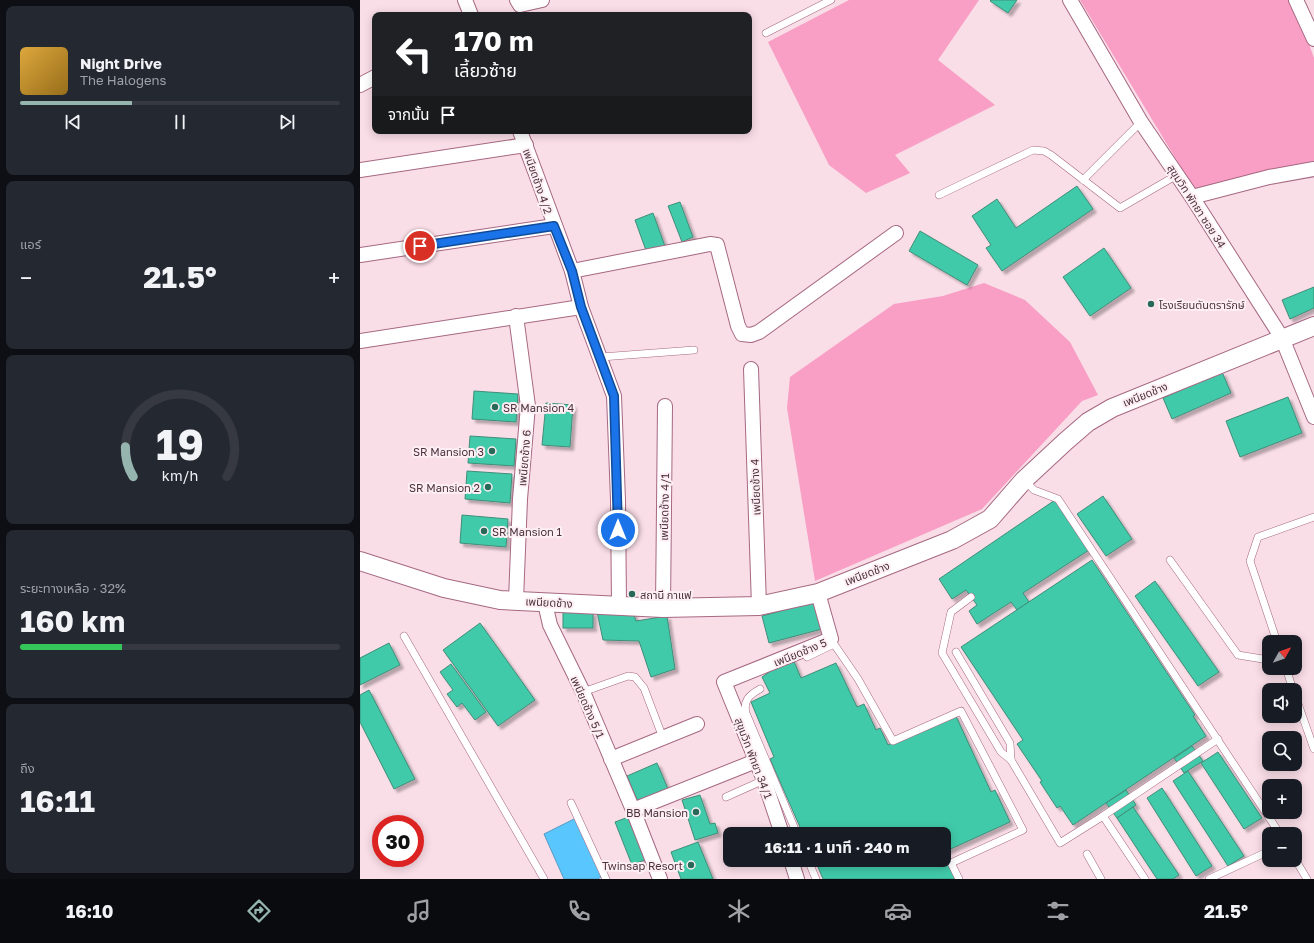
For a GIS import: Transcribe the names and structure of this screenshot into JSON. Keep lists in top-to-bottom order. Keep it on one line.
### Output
{"streets":{"street":["เพนียดช้าง 4/2","สุขุมวิท พัทยา ซอย 34","เพนียดช้าง","เพนียดช้าง 6","เพนียดช้าง 4","เพนียดช้าง 4/1","เพนียดช้าง 5","เพนียดช้าง 5/1","สุขุมวิท พัทยา 34/1"]},"crossings":[["เพนียดช้าง 4/2","เพนียดช้าง"],["สุขุมวิท พัทยา ซอย 34","เพนียดช้าง"],["เพนียดช้าง","เพนียดช้าง 6"],["เพนียดช้าง","เพนียดช้าง 4"],["เพนียดช้าง","เพนียดช้าง 4/1"],["เพนียดช้าง","เพนียดช้าง 5"],["เพนียดช้าง","เพนียดช้าง 5/1"],["เพนียดช้าง 5","สุขุมวิท พัทยา 34/1"]],"places":["โรงเรียนตันตรารักษ์","SR Mansion 4","SR Mansion 3","SR Mansion 2","SR Mansion 1","สถานี กาแฟ","BB Mansion","Twinsap Resort"],"north":"top right","page":{"turn":["170 m","เลี้ยวซ้าย"],"song":["Night Drive","The Halogens"],"then":"จากนั้น","tile":["แอร์",["ระยะทางเหลือ · 32%","160 km"],["ถึง","16:11"]],"heat":["−","21.5°","+"],"map_buttons":["+","−"],"limit":"30","trip":"16:11 · 1 นาที · 240 m","tabs":["16:10","21.5°"],"gauge":["19","km/h"]}}
